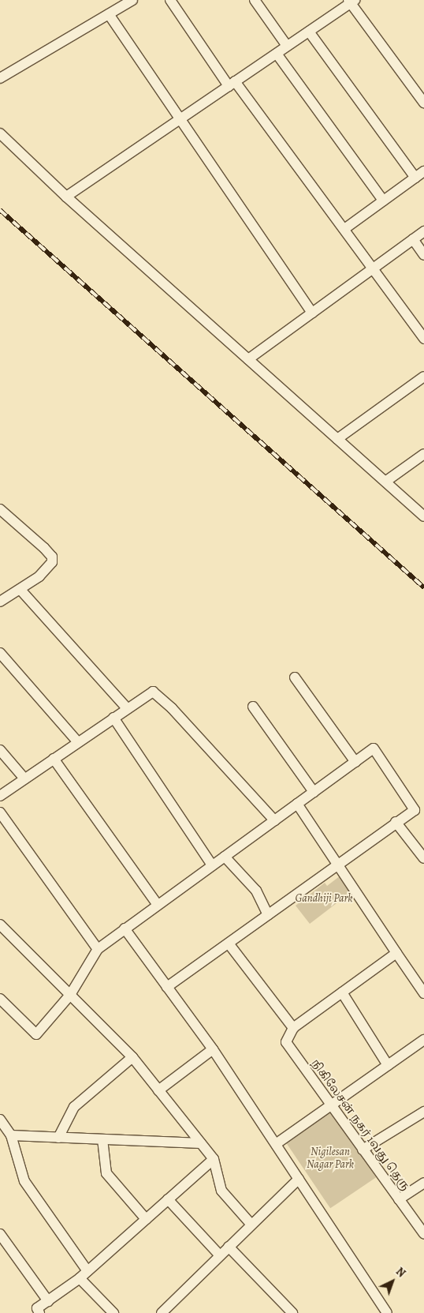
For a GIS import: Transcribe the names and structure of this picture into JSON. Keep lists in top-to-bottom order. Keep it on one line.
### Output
{"streets":{"street":["நிகிலேசன் நகர் 1வது தெரு"]},"parks":["Gandhiji Park","Nigilesan Nagar Park"],"north":"top right"}
